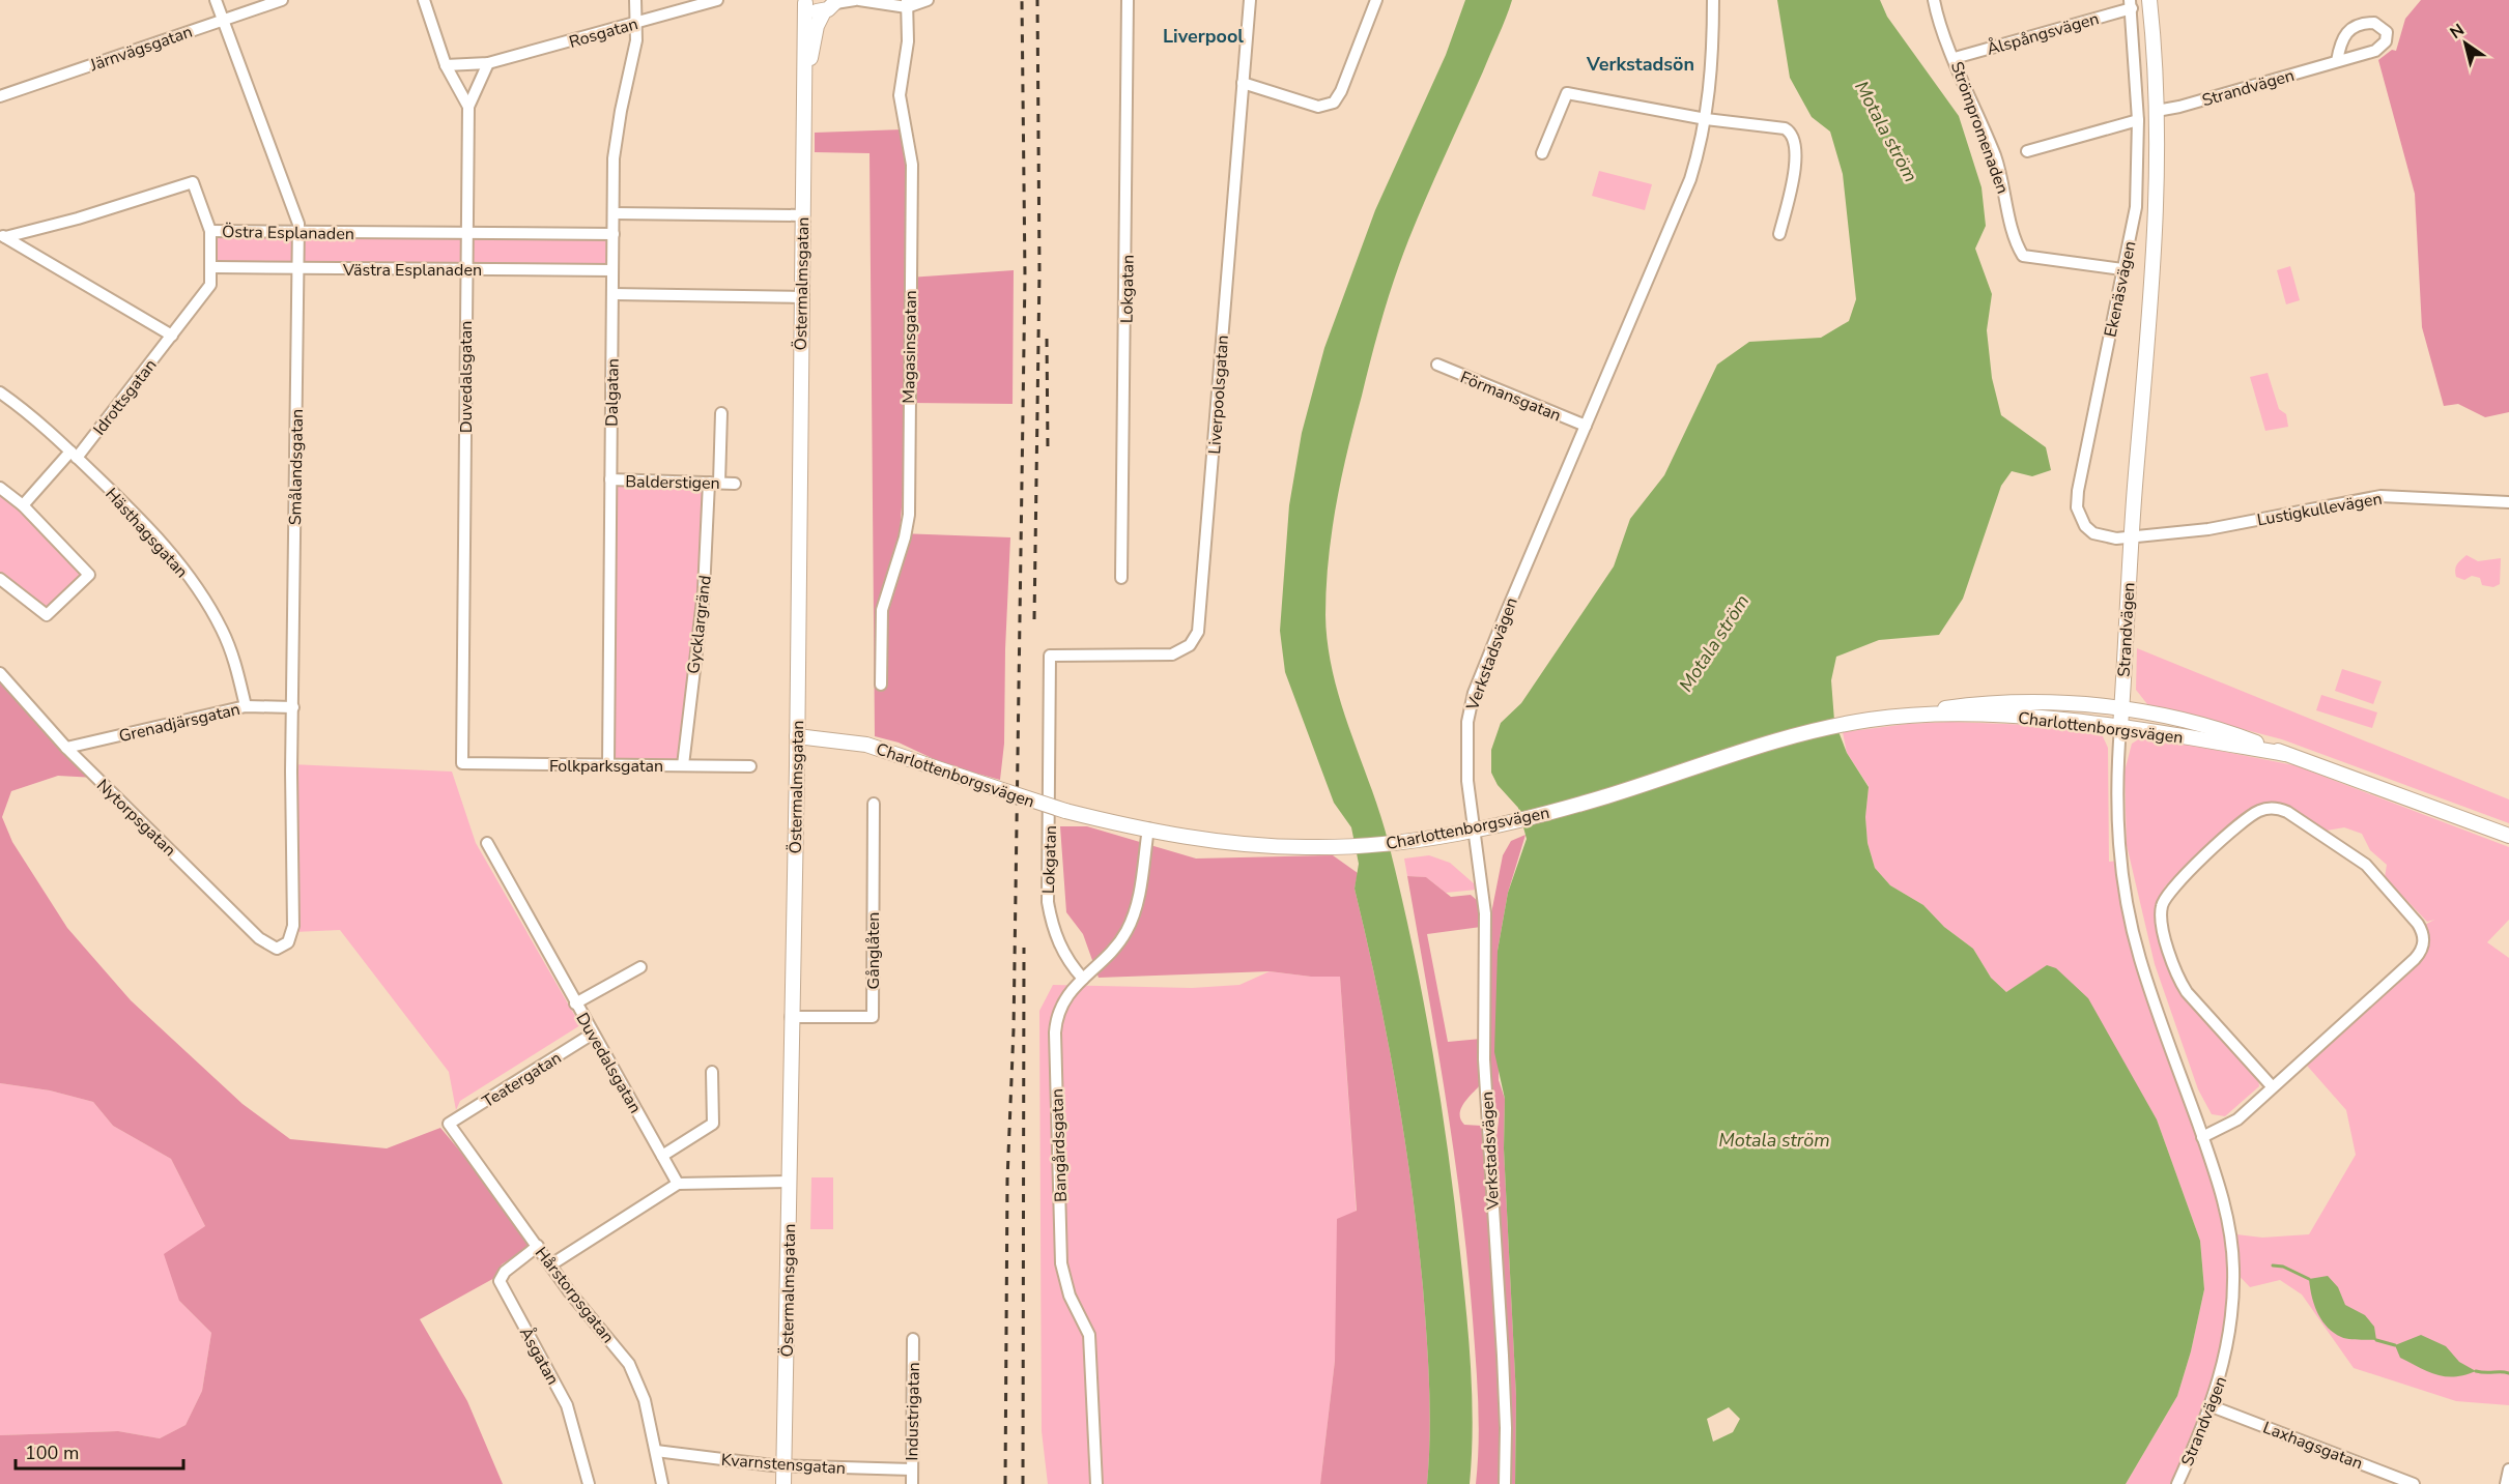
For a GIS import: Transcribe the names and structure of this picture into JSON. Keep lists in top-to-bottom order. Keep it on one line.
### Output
{"streets":{"main road":["Strandvägen","Östermalmsgatan","Charlottenborgsvägen"],"street":["Rosgatan","Ålspångsvägen","Järnvägsgatan","Strömpromenaden","Östra Esplanaden","Västra Esplanaden","Lokgatan","Ekenäsvägen","Magasinsgatan","Duvedalsgatan","Dalgatan","Liverpoolsgatan","Förmansgatan","Idrottsgatan","Smålandsgatan","Balderstigen","Lustigkullevägen","Hästhagsgatan","Gycklargränd","Verkstadsvägen","Grenadjärsgatan","Folkparksgatan","Nytorpsgatan","Gånglåten","Teatergatan","Bangårdsgatan","Hårstorpsgatan","Åsgatan","Industrigatan","Laxhagsgatan","Kvarnstensgatan"]},"crossings":[["Rosgatan","Duvedalsgatan"],["Rosgatan","Dalgatan"],["Ålspångsvägen","Strömpromenaden"],["Ålspångsvägen","Ekenäsvägen"],["Järnvägsgatan","Smålandsgatan"],["Strandvägen","Ekenäsvägen"],["Strandvägen","Lustigkullevägen"],["Strandvägen","Charlottenborgsvägen"],["Strandvägen","Laxhagsgatan"],["Strömpromenaden","Ekenäsvägen"],["Östra Esplanaden","Duvedalsgatan"],["Östra Esplanaden","Dalgatan"],["Östra Esplanaden","Smålandsgatan"],["Västra Esplanaden","Duvedalsgatan"],["Västra Esplanaden","Dalgatan"],["Västra Esplanaden","Smålandsgatan"],["Östermalmsgatan","Charlottenborgsvägen"],["Östermalmsgatan","Gånglåten"],["Östermalmsgatan","Kvarnstensgatan"],["Lokgatan","Liverpoolsgatan"],["Lokgatan","Bangårdsgatan"],["Ekenäsvägen","Lustigkullevägen"],["Duvedalsgatan","Folkparksgatan"],["Duvedalsgatan","Teatergatan"],["Dalgatan","Balderstigen"],["Dalgatan","Folkparksgatan"],["Förmansgatan","Verkstadsvägen"],["Idrottsgatan","Hästhagsgatan"],["Smålandsgatan","Grenadjärsgatan"],["Smålandsgatan","Nytorpsgatan"],["Balderstigen","Gycklargränd"],["Hästhagsgatan","Grenadjärsgatan"],["Gycklargränd","Folkparksgatan"],["Verkstadsvägen","Charlottenborgsvägen"],["Grenadjärsgatan","Nytorpsgatan"],["Charlottenborgsvägen","Bangårdsgatan"],["Teatergatan","Hårstorpsgatan"],["Hårstorpsgatan","Åsgatan"],["Hårstorpsgatan","Kvarnstensgatan"],["Industrigatan","Kvarnstensgatan"]],"districts":["Liverpool","Verkstadsön"],"water":["Motala ström"],"scale_bar":"100 m","north":"top left"}
